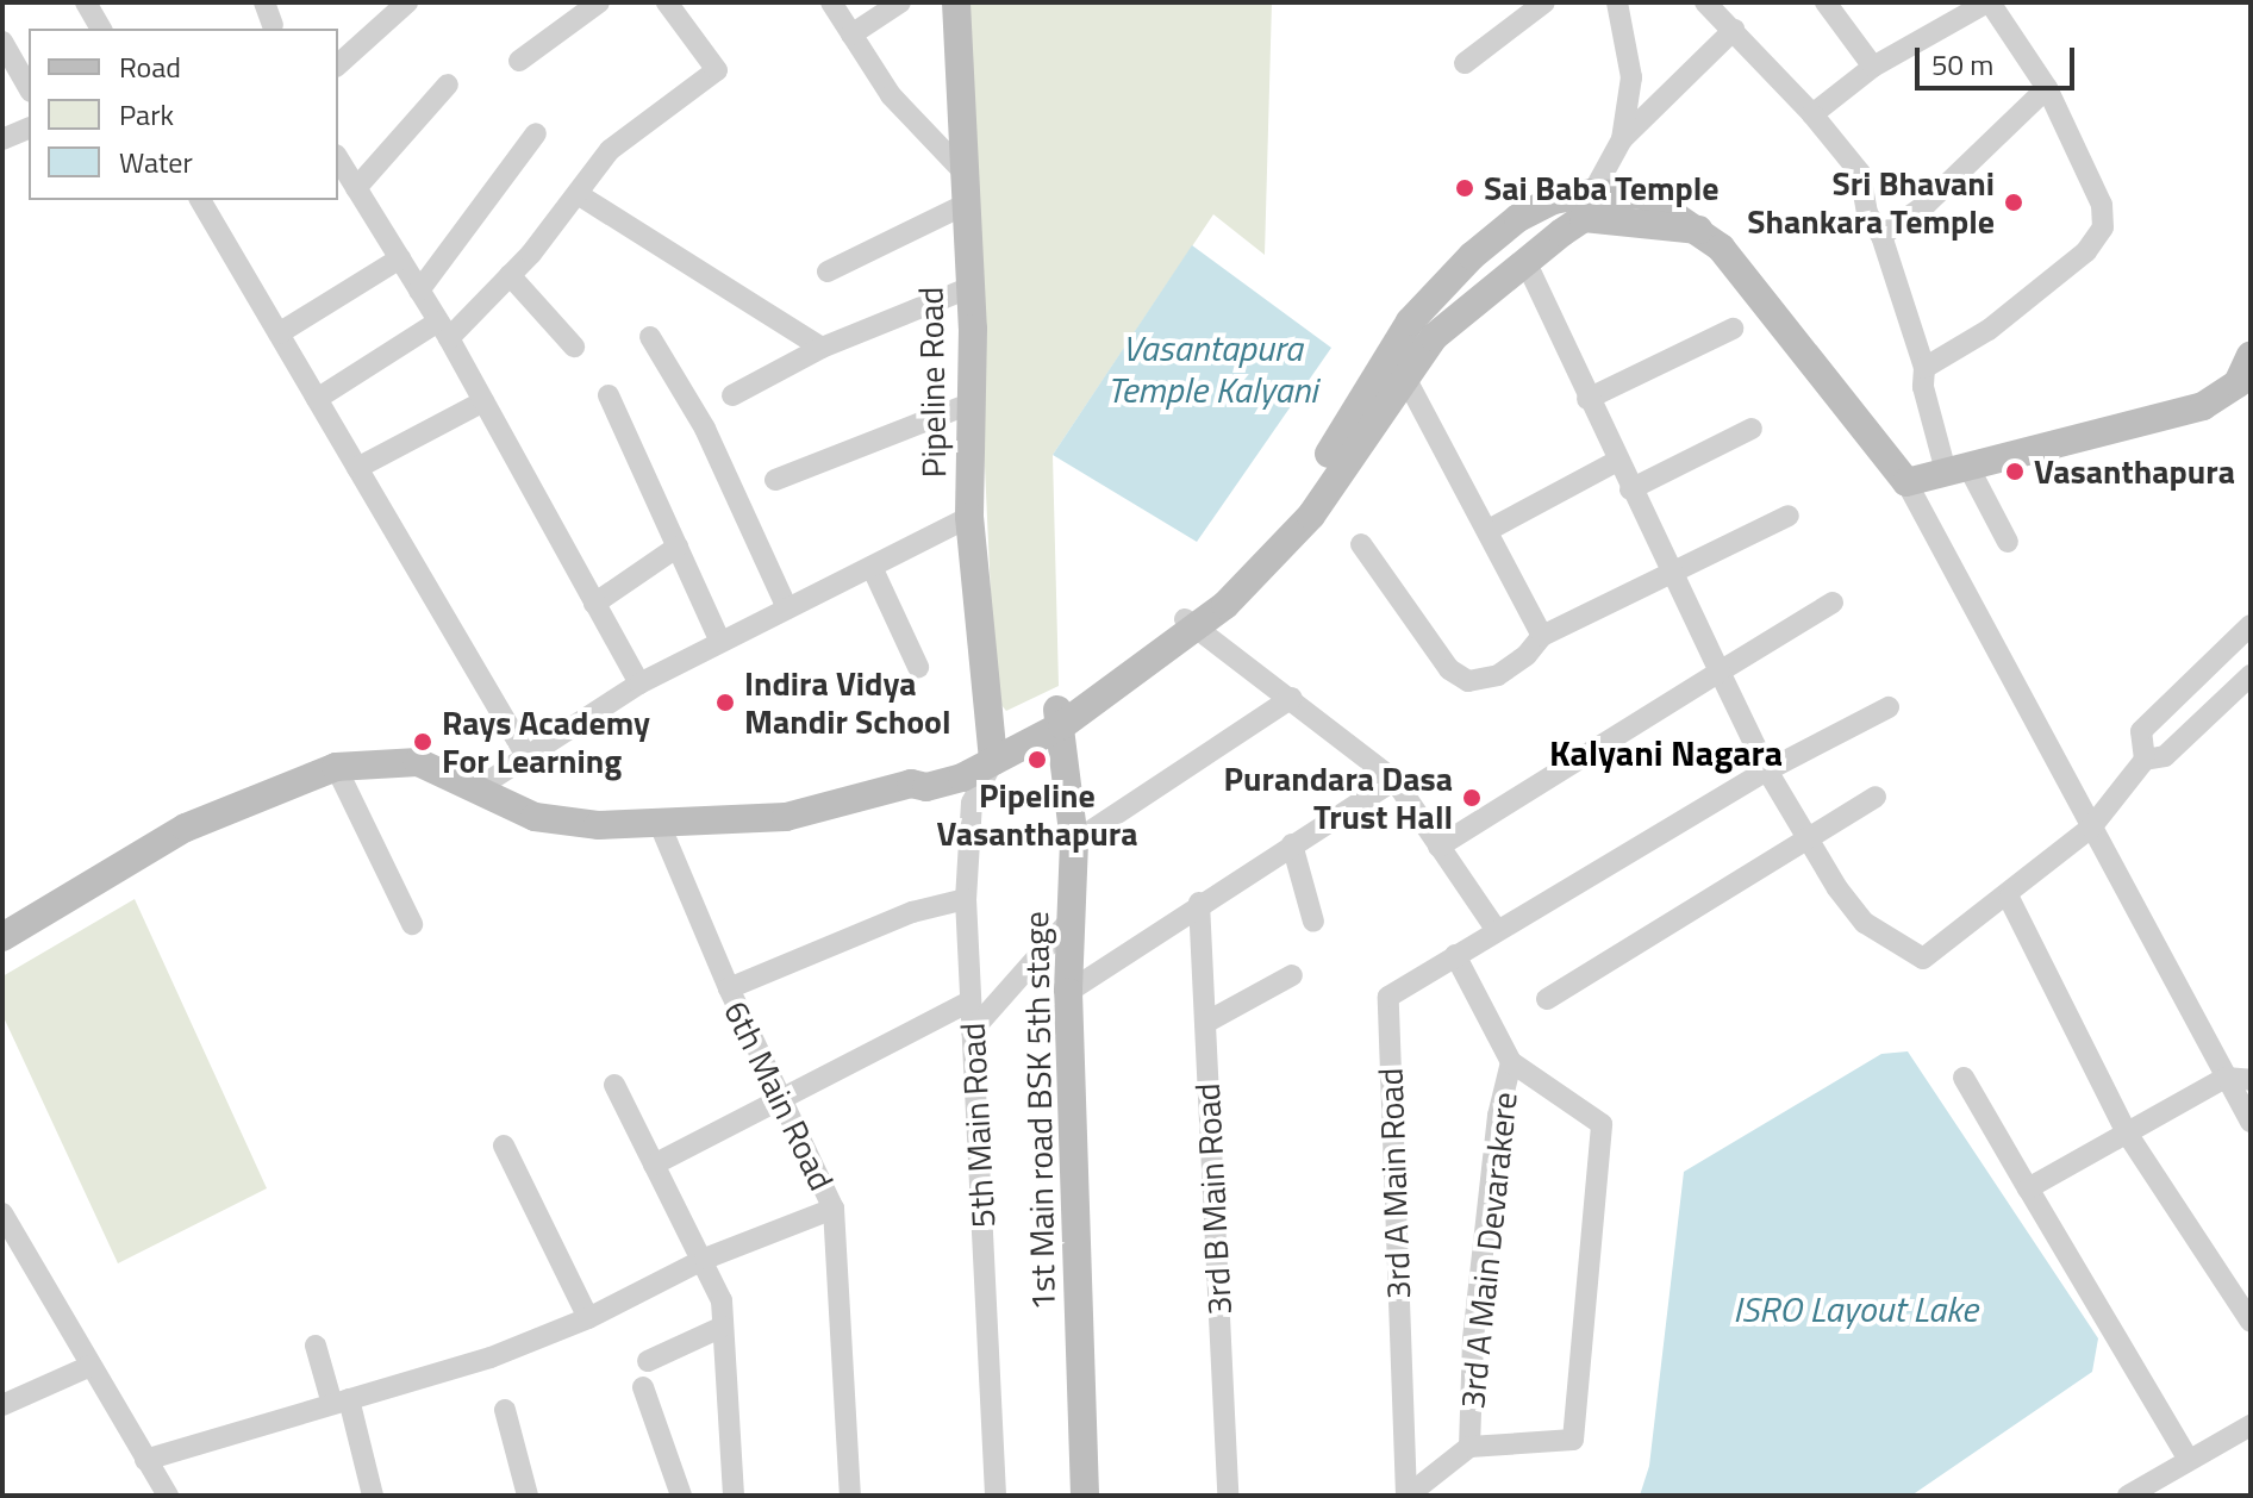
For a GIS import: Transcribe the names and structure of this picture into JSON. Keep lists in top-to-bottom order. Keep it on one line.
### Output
{"streets":{"main road":["Pipeline Road","1st Main road BSK 5th stage"],"street":["6th Main Road","5th Main Road","3rd A Main Road","3rd B Main Road","3rd A Main Devarakere"]},"crossings":[["Pipeline Road","5th Main Road"],["3rd A Main Road","3rd A Main Devarakere"]],"districts":["Kalyani Nagara"],"water":["Vasantapura Temple Kalyani","ISRO Layout Lake"],"places":["Sai Baba Temple","Sri Bhavani Shankara Temple","Vasanthapura","Indira Vidya Mandir School","Rays Academy For Learning","Pipeline Vasanthapura","Purandara Dasa Trust Hall"],"legend":["Road","Park","Water"],"scale_bar":"50 m"}
